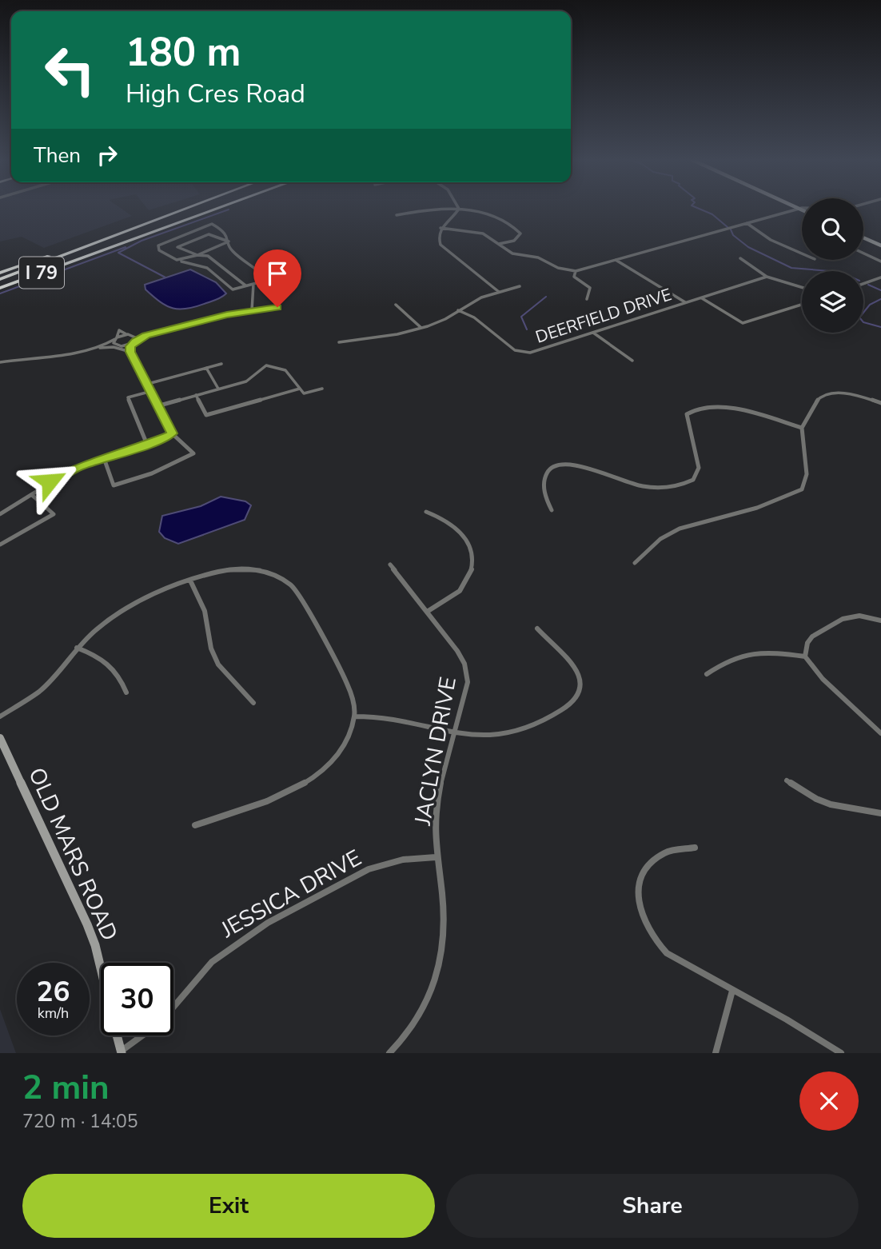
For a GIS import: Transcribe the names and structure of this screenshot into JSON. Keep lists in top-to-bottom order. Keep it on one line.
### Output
{"streets":{"highway":["I 79"],"street":["DEERFIELD DRIVE","JACLYN DRIVE","OLD MARS ROAD","JESSICA DRIVE"]},"crossings":[["JACLYN DRIVE","JESSICA DRIVE"],["OLD MARS ROAD","JESSICA DRIVE"]],"page":{"turn":["180 m","High Cres Road"],"then":"Then","speed":"26 km/h","limit":"30","heading":["2 min","720 m · 14:05"],"buttons":["Exit","Share"]}}
